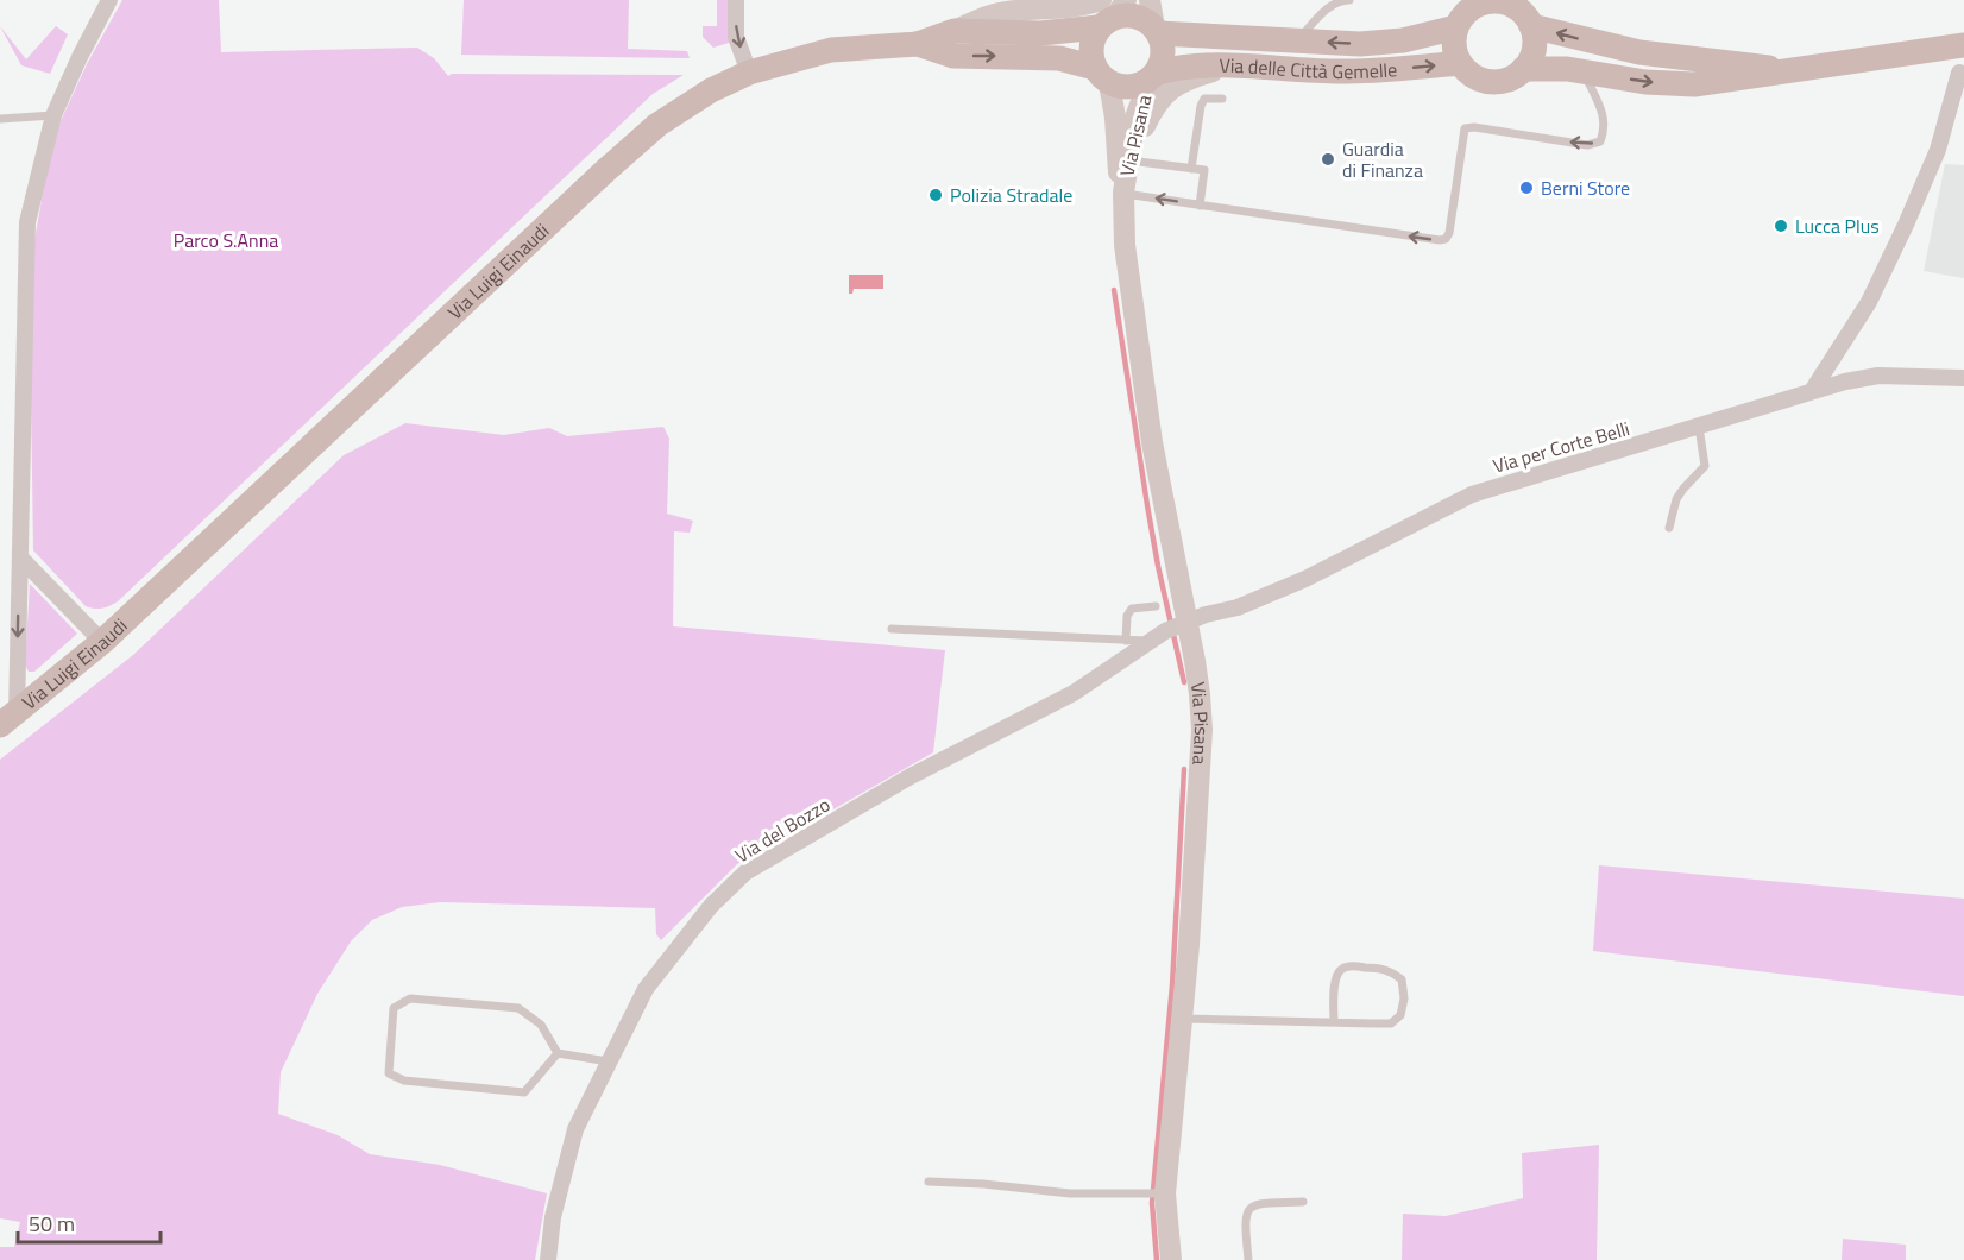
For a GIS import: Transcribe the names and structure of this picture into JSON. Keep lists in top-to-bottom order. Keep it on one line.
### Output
{"streets":{"main road":["Via delle Città Gemelle","Via Pisana","Via Luigi Einaudi"],"street":["Via per Corte Belli","Via del Bozzo"]},"crossings":[["Via delle Città Gemelle","Via Pisana"],["Via delle Città Gemelle","Via Luigi Einaudi"],["Via Pisana","Via Luigi Einaudi"],["Via Pisana","Via per Corte Belli"],["Via Pisana","Via del Bozzo"],["Via per Corte Belli","Via del Bozzo"]],"parks":["Parco S.Anna"],"places":["Guardia di Finanza","Berni Store","Polizia Stradale","Lucca Plus"],"scale_bar":"50 m"}
